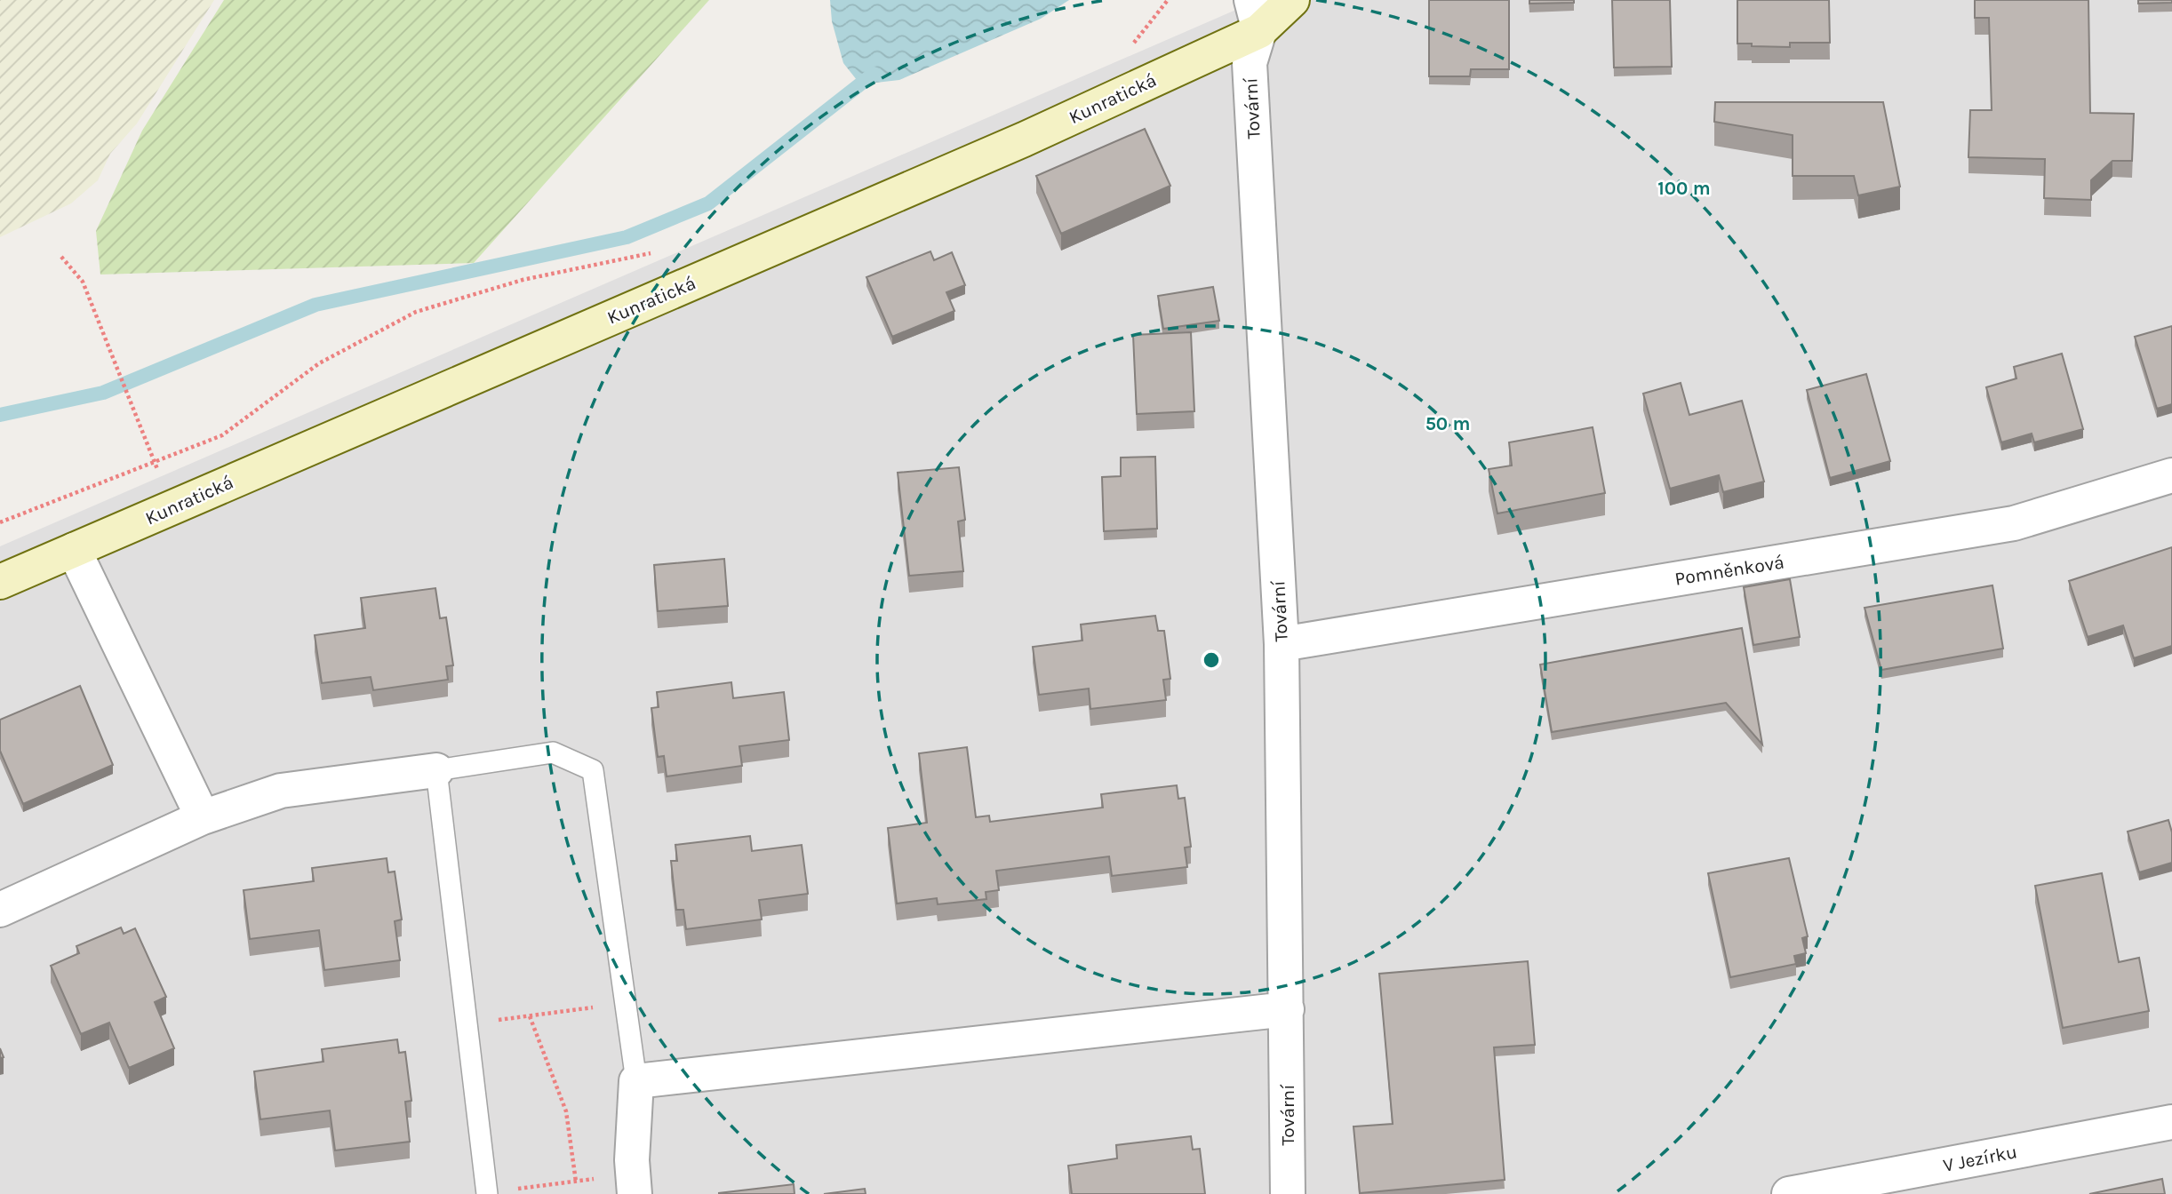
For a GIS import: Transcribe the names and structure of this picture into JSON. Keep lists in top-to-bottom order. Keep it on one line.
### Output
{"streets":{"street":["Kunratická","Tovární","Pomněnková","V Jezírku"]},"crossings":[["Kunratická","Tovární"],["Tovární","Pomněnková"]],"rings":["100 m","50 m"]}
